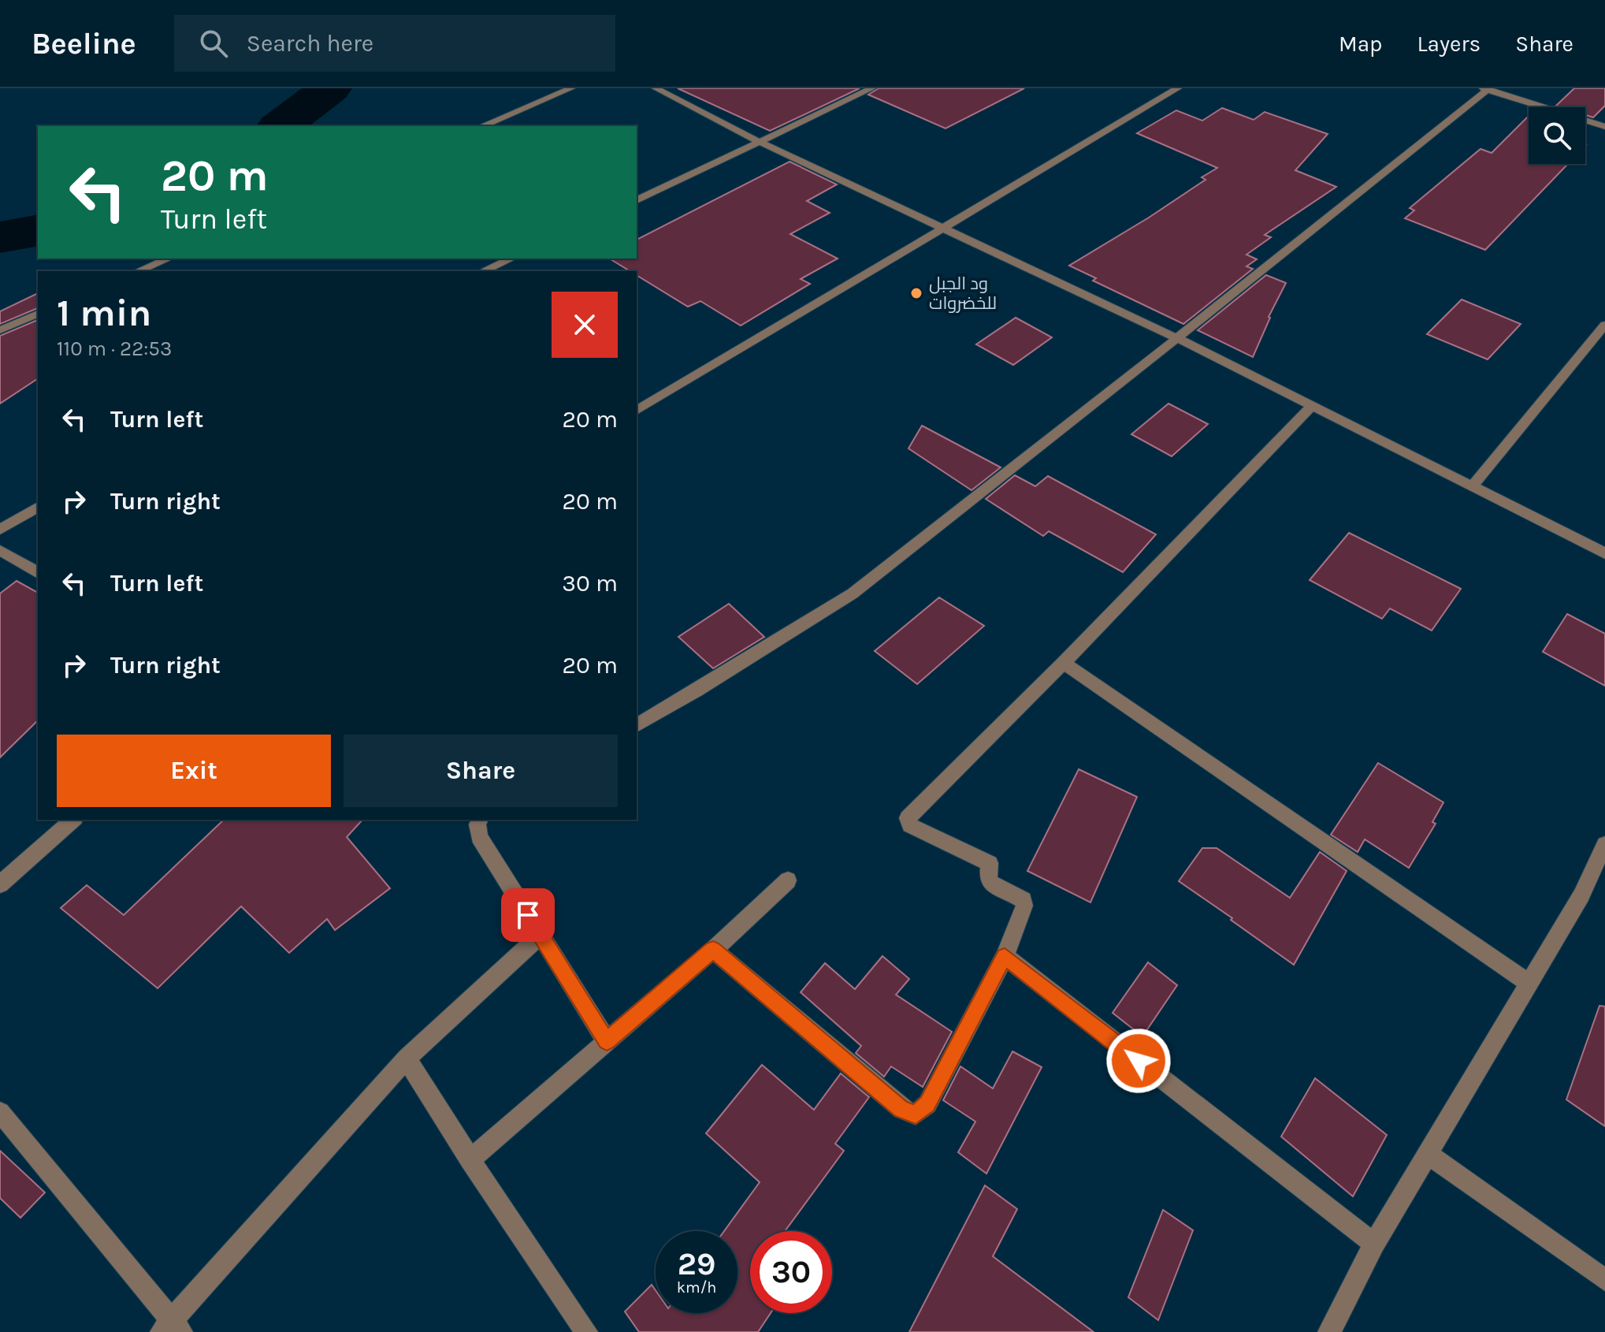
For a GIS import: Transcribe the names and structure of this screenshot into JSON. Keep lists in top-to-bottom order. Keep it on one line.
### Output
{"places":["ود الجبل للخضروات"],"page":{"header":"Beeline","search":"Search here","nav":["Map","Layers","Share"],"turn":["20 m","Turn left"],"heading":["1 min","110 m · 22:53"],"list":[{"name":"Turn left","value":"20 m"},{"name":"Turn right","value":"20 m"},{"name":"Turn left","value":"30 m"},{"name":"Turn right","value":"20 m"}],"buttons":["Exit","Share"],"speed":"29 km/h","limit":"30"}}
